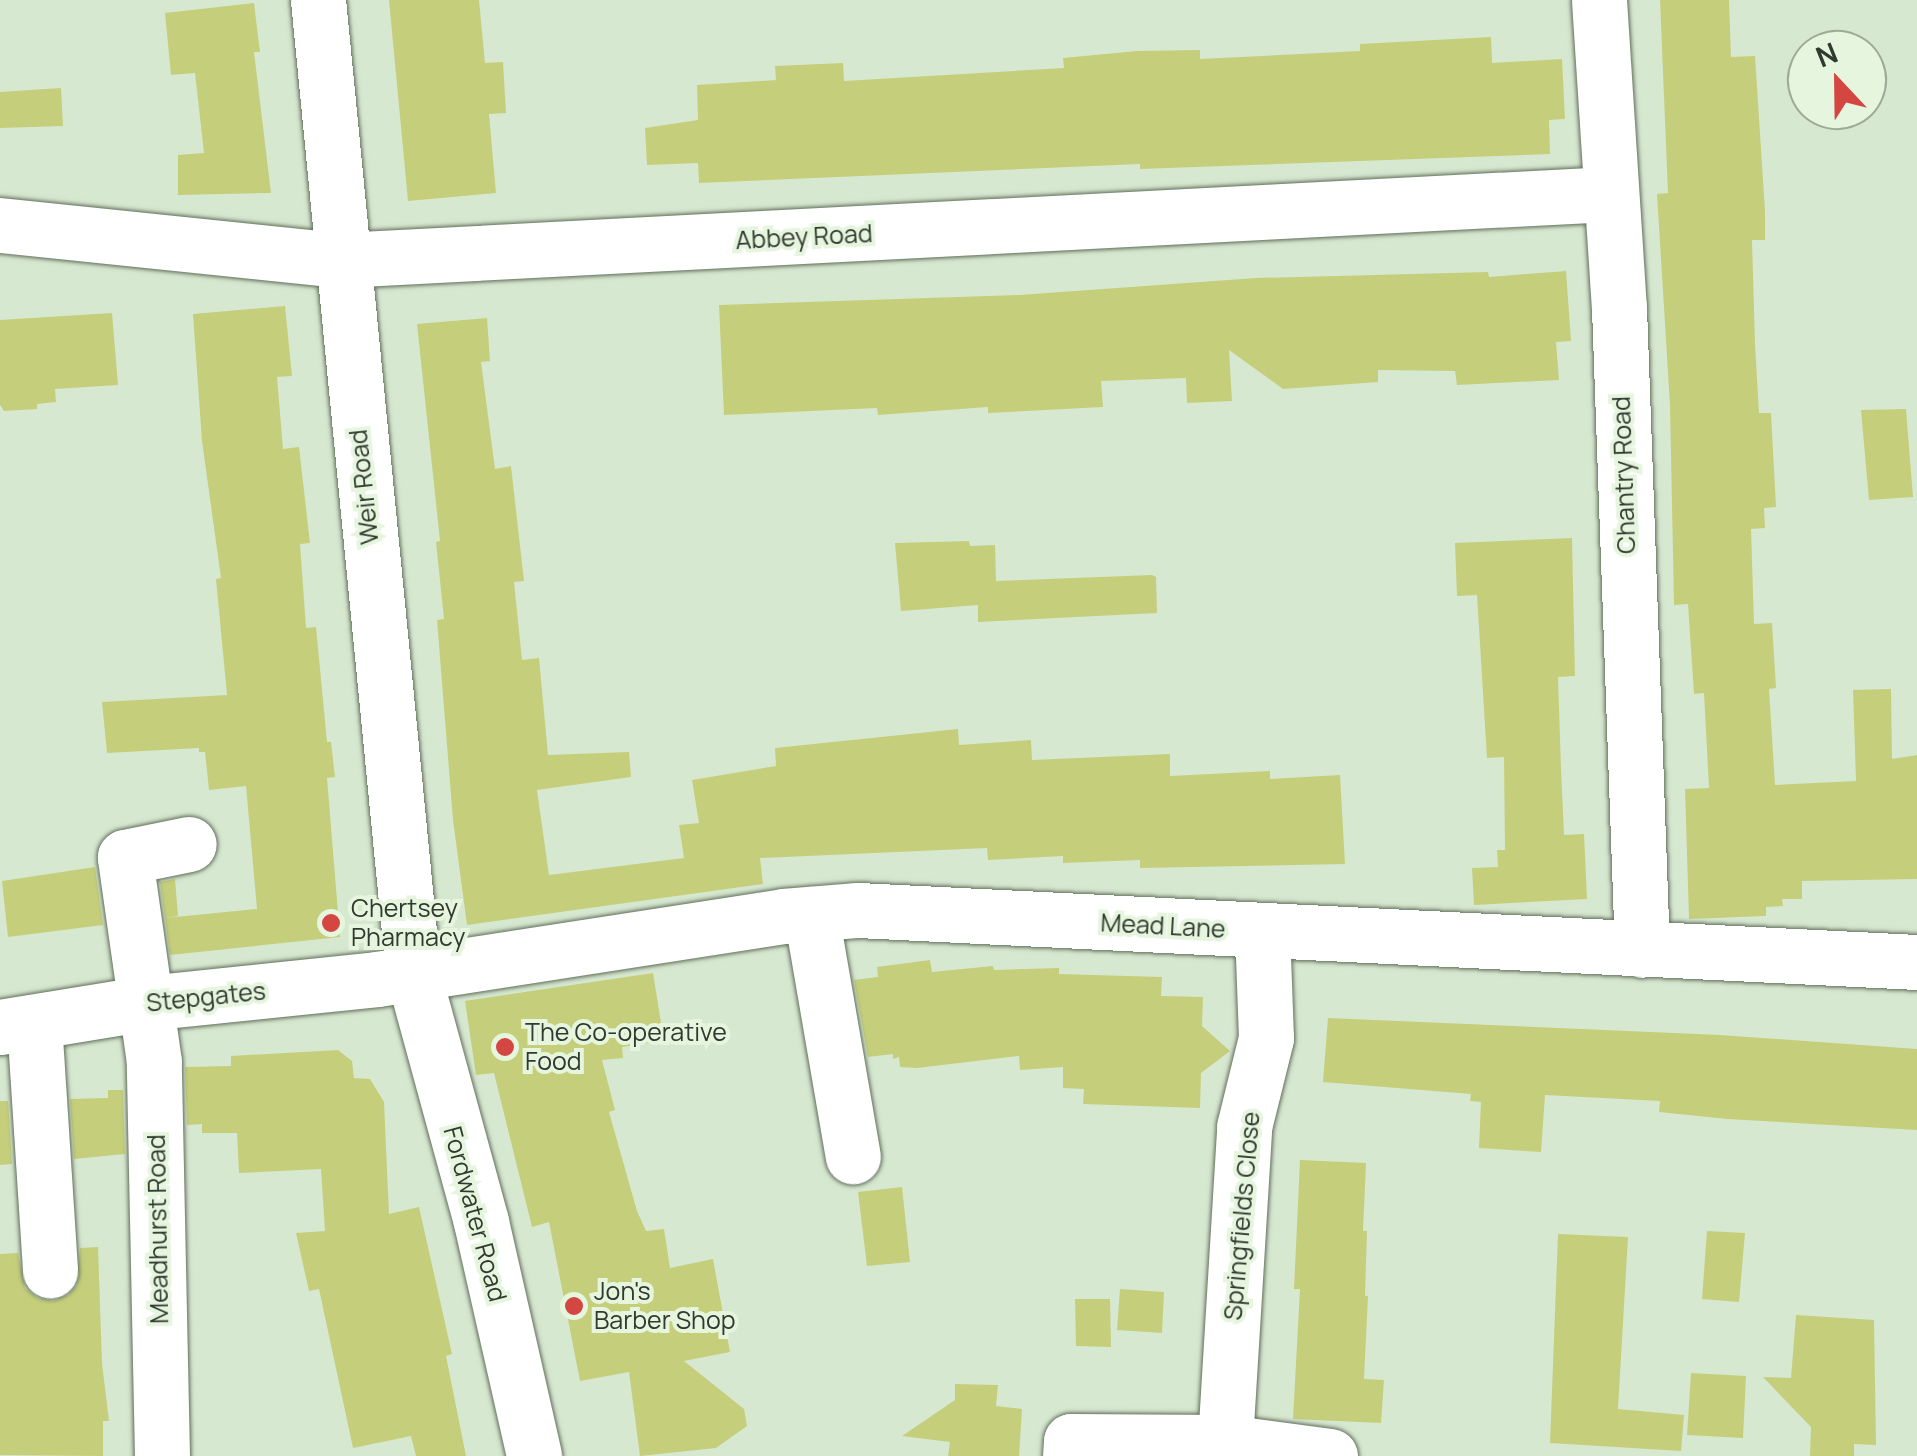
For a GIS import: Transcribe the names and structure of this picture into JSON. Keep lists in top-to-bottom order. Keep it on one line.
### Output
{"streets":{"street":["Abbey Road","Chantry Road","Weir Road","Mead Lane","Stepgates","Fordwater Road","Springfields Close","Meadhurst Road"]},"crossings":[["Abbey Road","Chantry Road"],["Abbey Road","Weir Road"],["Chantry Road","Mead Lane"],["Weir Road","Mead Lane"],["Weir Road","Stepgates"],["Weir Road","Fordwater Road"],["Mead Lane","Stepgates"],["Mead Lane","Fordwater Road"],["Mead Lane","Springfields Close"],["Stepgates","Fordwater Road"],["Stepgates","Meadhurst Road"]],"places":["Chertsey Pharmacy","The Co-operative Food","Jon's Barber Shop"],"north":"top"}
